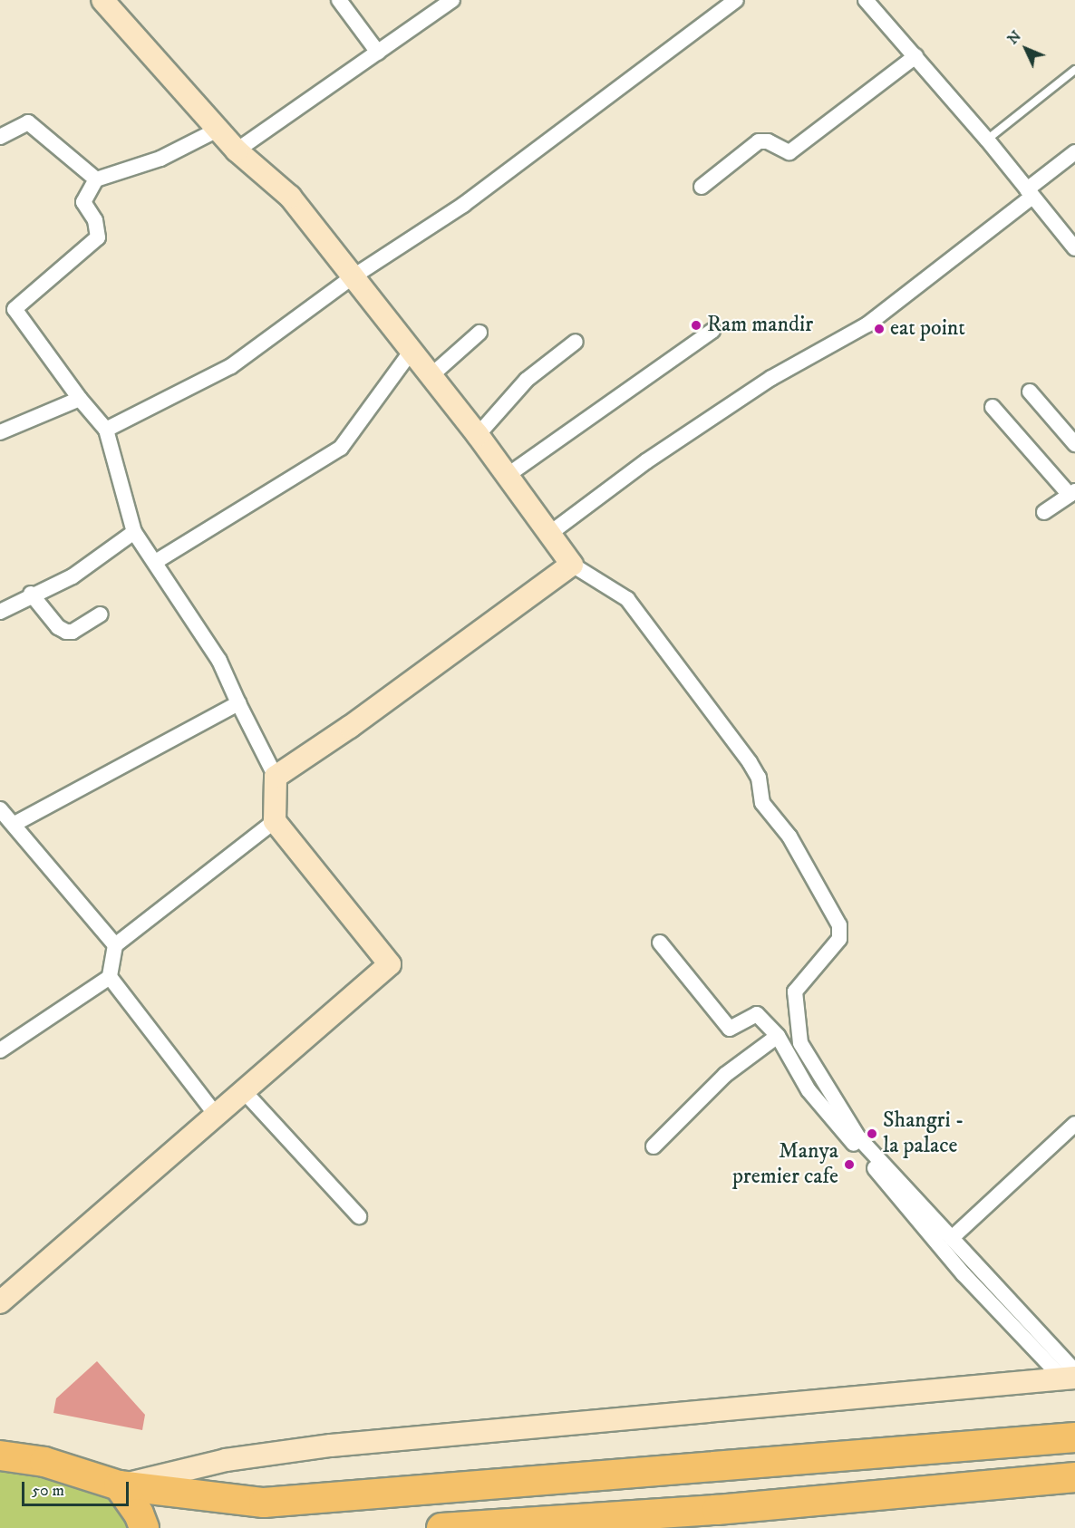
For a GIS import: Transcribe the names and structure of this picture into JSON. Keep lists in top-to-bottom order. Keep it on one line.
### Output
{"places":["Ram mandir","eat point","Shangri - la palace","Manya premier cafe"],"scale_bar":"50 m","north":"top left"}
